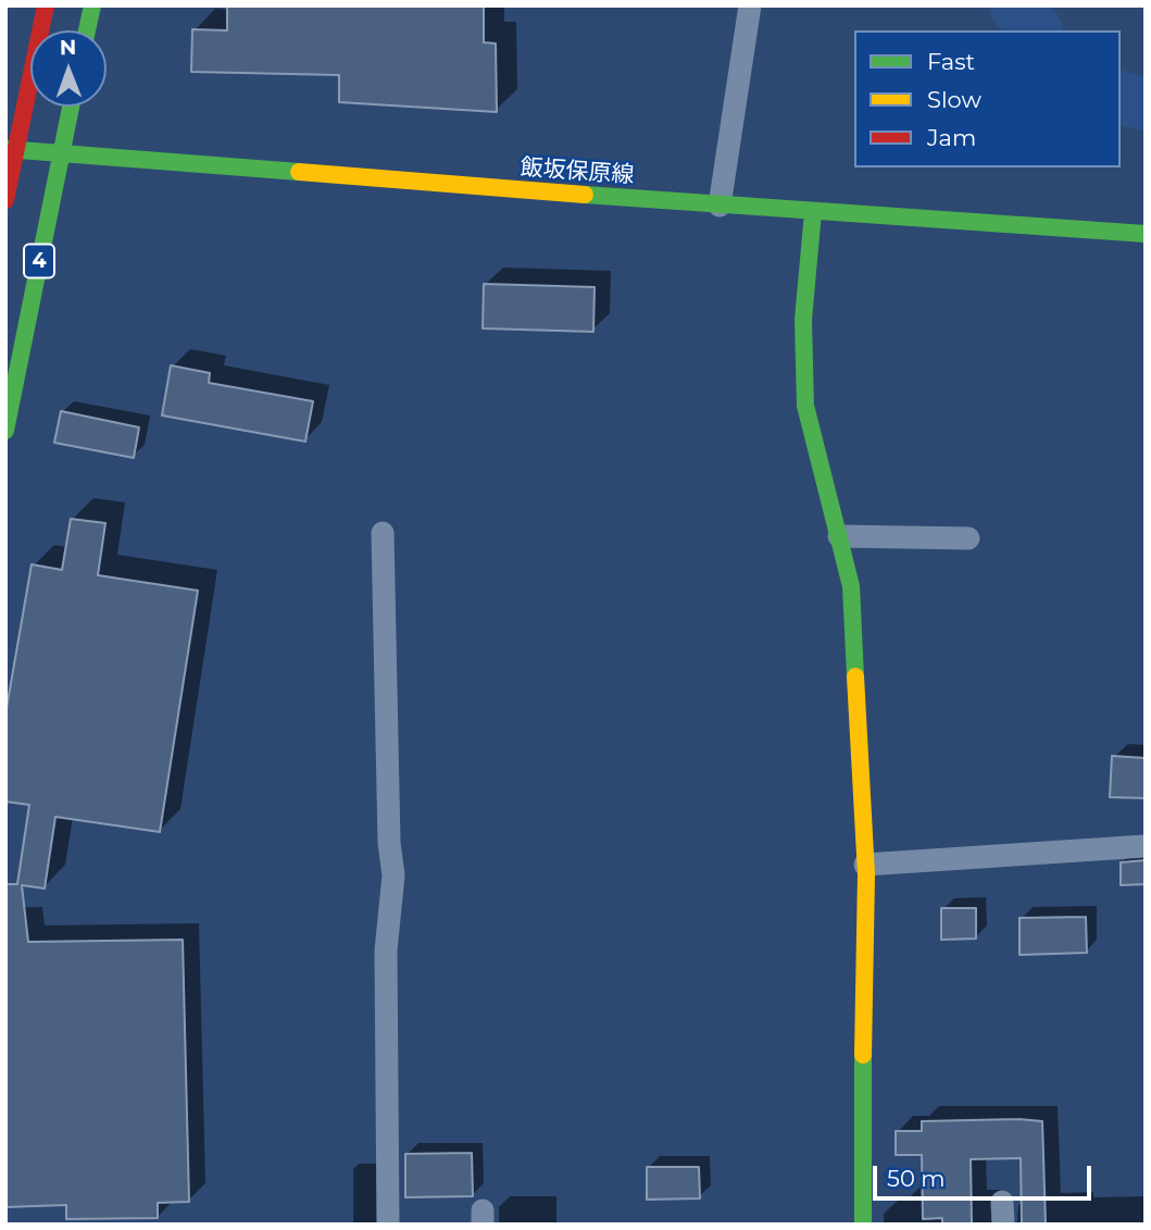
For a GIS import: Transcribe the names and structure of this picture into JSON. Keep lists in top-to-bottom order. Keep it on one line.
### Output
{"streets":{"main road":["飯坂保原線","4"]},"crossings":[["飯坂保原線","4"]],"legend":["Fast","Slow","Jam"],"scale_bar":"50 m","north":"top"}
